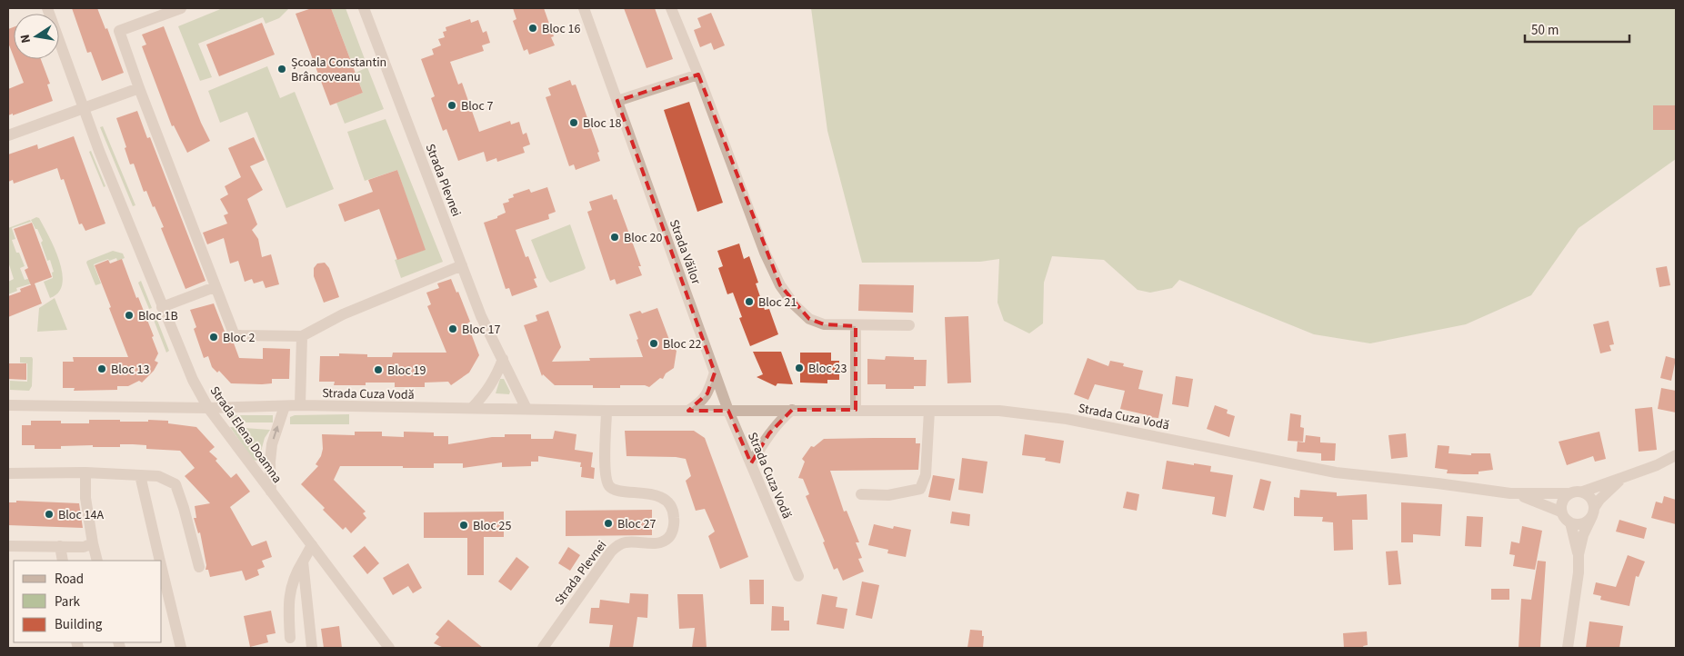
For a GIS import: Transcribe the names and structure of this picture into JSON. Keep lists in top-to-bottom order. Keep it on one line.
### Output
{"streets":{"street":["Strada Plevnei","Strada Văilor","Strada Cuza Vodă","Strada Elena Doamna"]},"crossings":[["Strada Plevnei","Strada Cuza Vodă"],["Strada Văilor","Strada Cuza Vodă"],["Strada Cuza Vodă","Strada Elena Doamna"]],"places":["Bloc 16","Școala Constantin Brâncoveanu","Bloc 7","Bloc 18","Bloc 20","Bloc 21","Bloc 1B","Bloc 17","Bloc 2","Bloc 22","Bloc 23","Bloc 13","Bloc 19","Bloc 14A","Bloc 27","Bloc 25"],"legend":["Road","Park","Building"],"scale_bar":"50 m","north":"left"}
